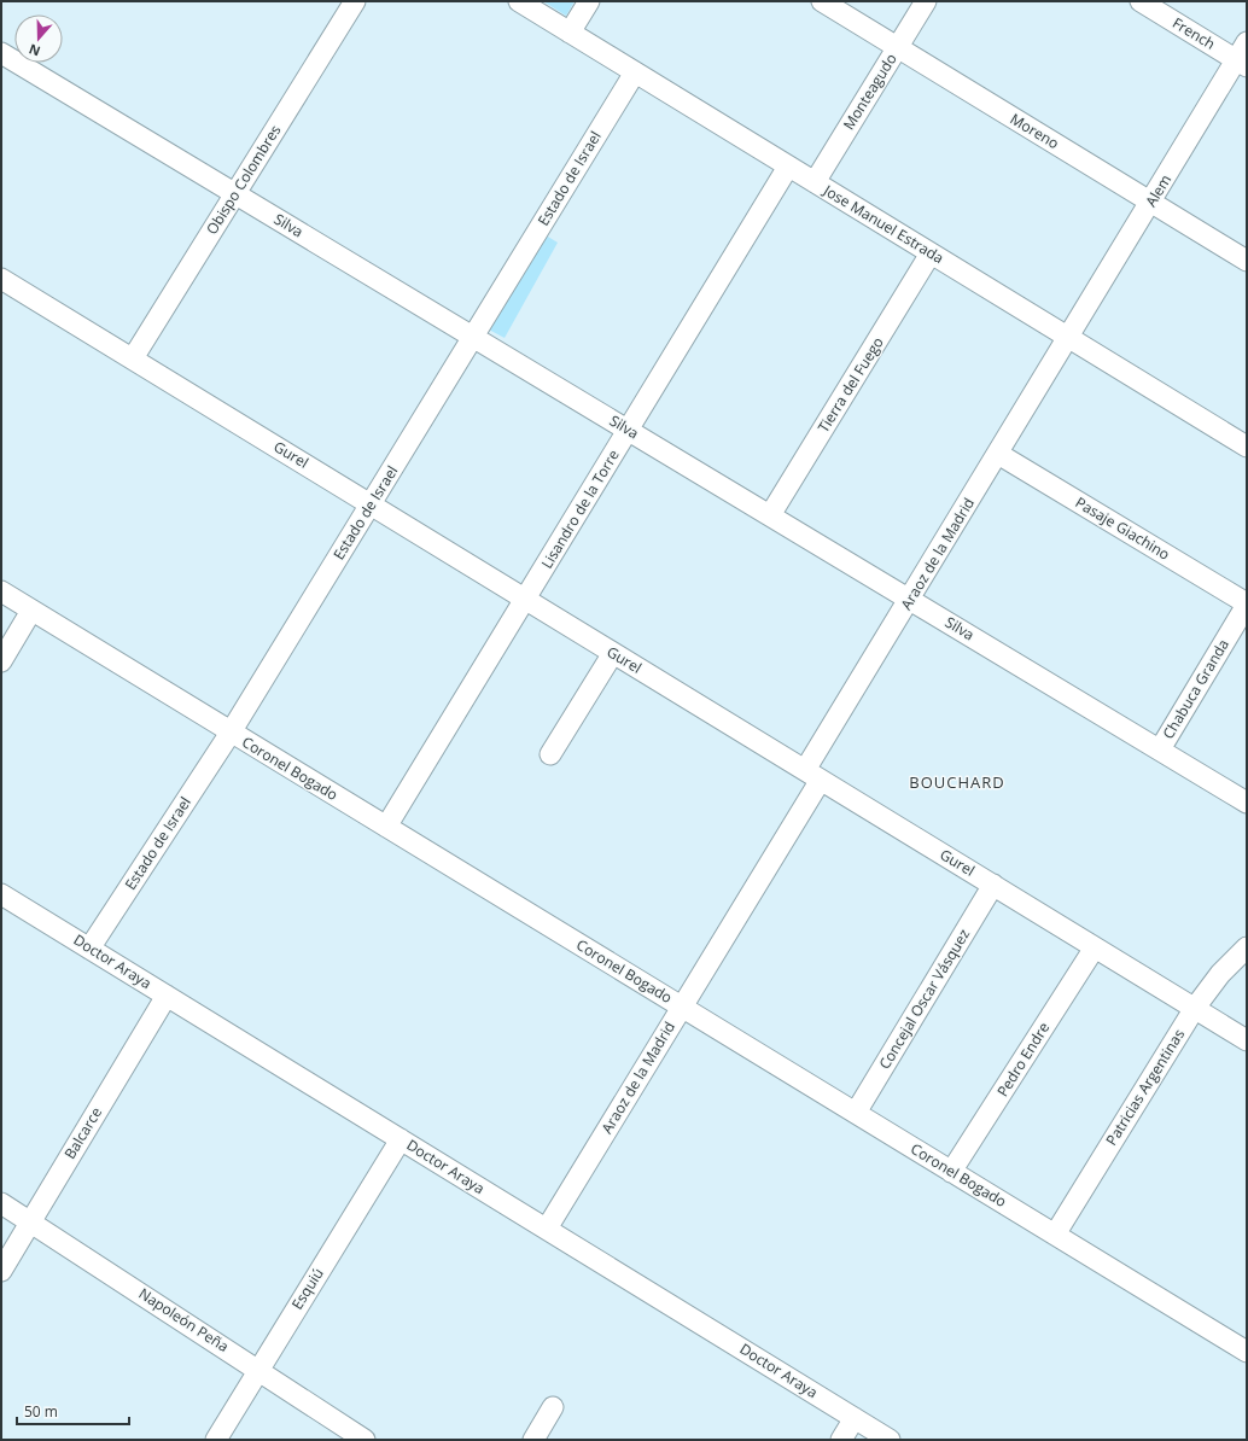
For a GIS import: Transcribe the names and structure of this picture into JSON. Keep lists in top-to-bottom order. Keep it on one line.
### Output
{"streets":{"street":["French","Monteagudo","Moreno","Estado de Israel","Obispo Colombres","Alem","Jose Manuel Estrada","Silva","Tierra del Fuego","Gurel","Lisandro de la Torre","Pasaje Giachino","Araoz de la Madrid","Chabuca Granda","Coronel Bogado","Doctor Araya","Concejal Oscar Vásquez","Pedro Endre","Patricias Argentinas","Balcarce","Esquiú","Napoleón Peña"]},"crossings":[["French","Alem"],["Monteagudo","Moreno"],["Monteagudo","Jose Manuel Estrada"],["Moreno","Alem"],["Estado de Israel","Jose Manuel Estrada"],["Estado de Israel","Silva"],["Estado de Israel","Gurel"],["Estado de Israel","Coronel Bogado"],["Estado de Israel","Doctor Araya"],["Obispo Colombres","Silva"],["Obispo Colombres","Gurel"],["Alem","Jose Manuel Estrada"],["Alem","Araoz de la Madrid"],["Jose Manuel Estrada","Tierra del Fuego"],["Jose Manuel Estrada","Lisandro de la Torre"],["Jose Manuel Estrada","Araoz de la Madrid"],["Silva","Tierra del Fuego"],["Silva","Lisandro de la Torre"],["Silva","Araoz de la Madrid"],["Silva","Chabuca Granda"],["Gurel","Lisandro de la Torre"],["Gurel","Araoz de la Madrid"],["Gurel","Concejal Oscar Vásquez"],["Gurel","Pedro Endre"],["Gurel","Patricias Argentinas"],["Lisandro de la Torre","Coronel Bogado"],["Pasaje Giachino","Araoz de la Madrid"],["Pasaje Giachino","Chabuca Granda"],["Araoz de la Madrid","Coronel Bogado"],["Araoz de la Madrid","Doctor Araya"],["Coronel Bogado","Concejal Oscar Vásquez"],["Coronel Bogado","Pedro Endre"],["Coronel Bogado","Patricias Argentinas"],["Doctor Araya","Balcarce"],["Doctor Araya","Esquiú"],["Balcarce","Napoleón Peña"],["Esquiú","Napoleón Peña"]],"districts":["BOUCHARD"],"scale_bar":"50 m","north":"bottom"}
